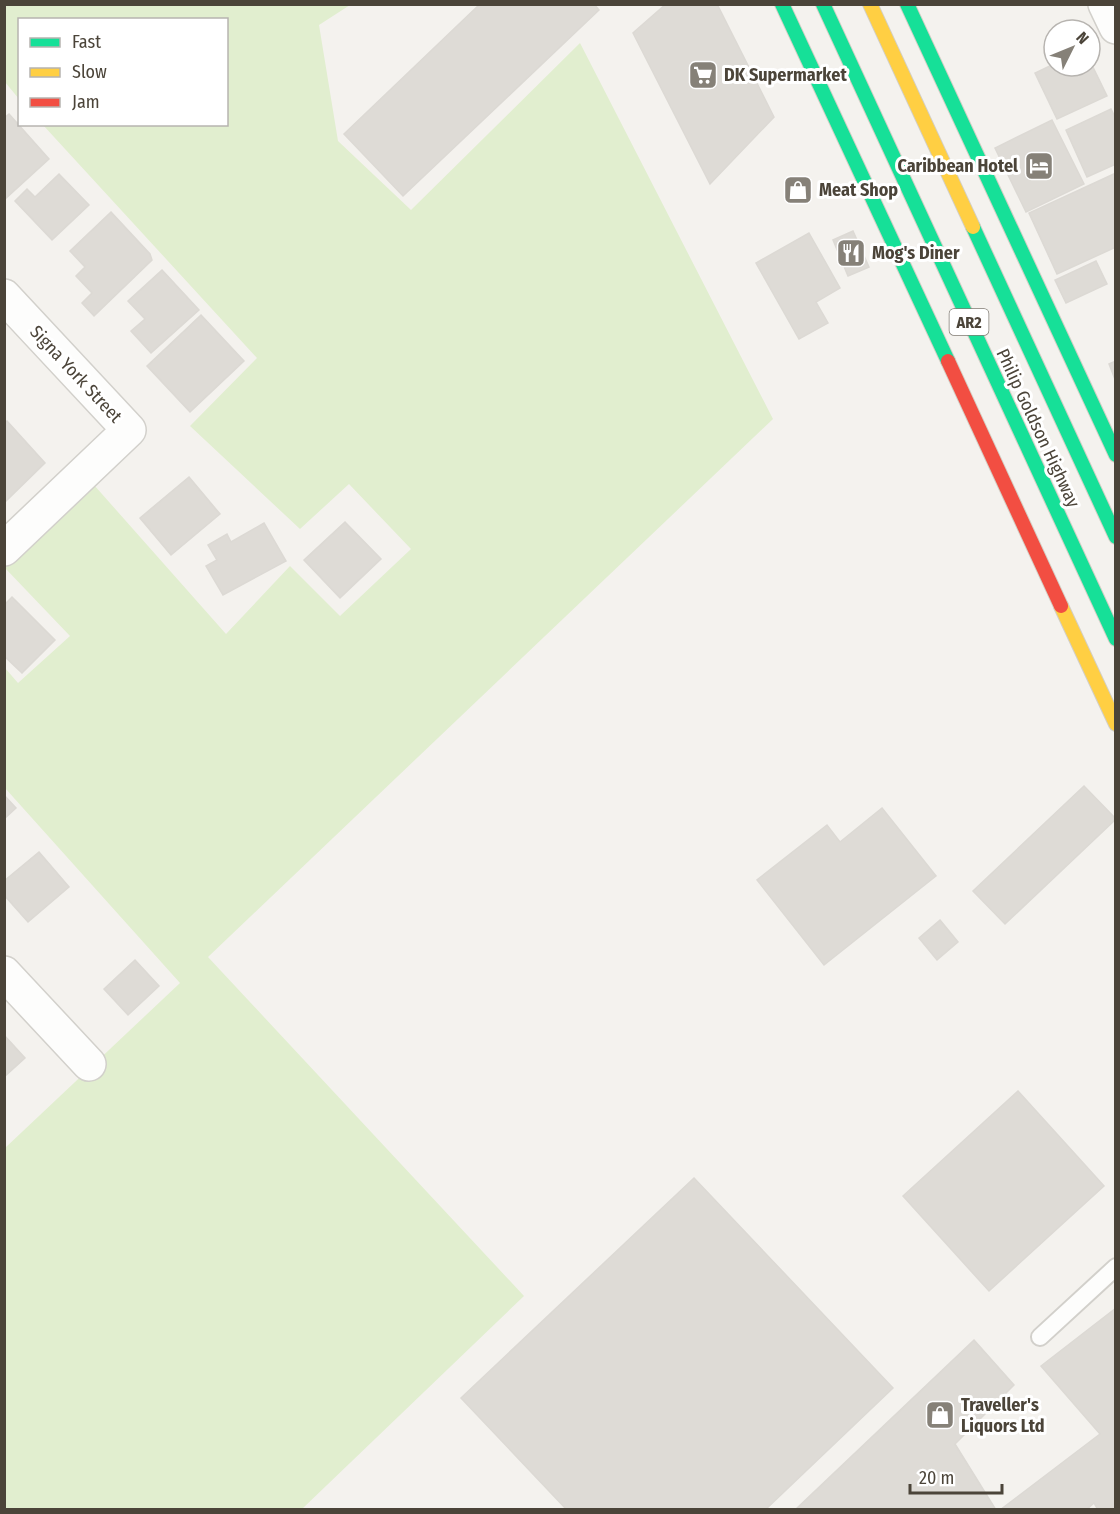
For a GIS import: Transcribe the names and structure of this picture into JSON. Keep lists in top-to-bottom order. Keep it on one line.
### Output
{"streets":{"street":["AR2","Signa York Street","Philip Goldson Highway"]},"places":{"supermarket":["DK Supermarket"],"hotel":["Caribbean Hotel"],"shop":["Meat Shop","Traveller's Liquors Ltd"],"restaurant":["Mog's Diner"]},"legend":["Fast","Slow","Jam"],"scale_bar":"20 m","north":"top right"}
